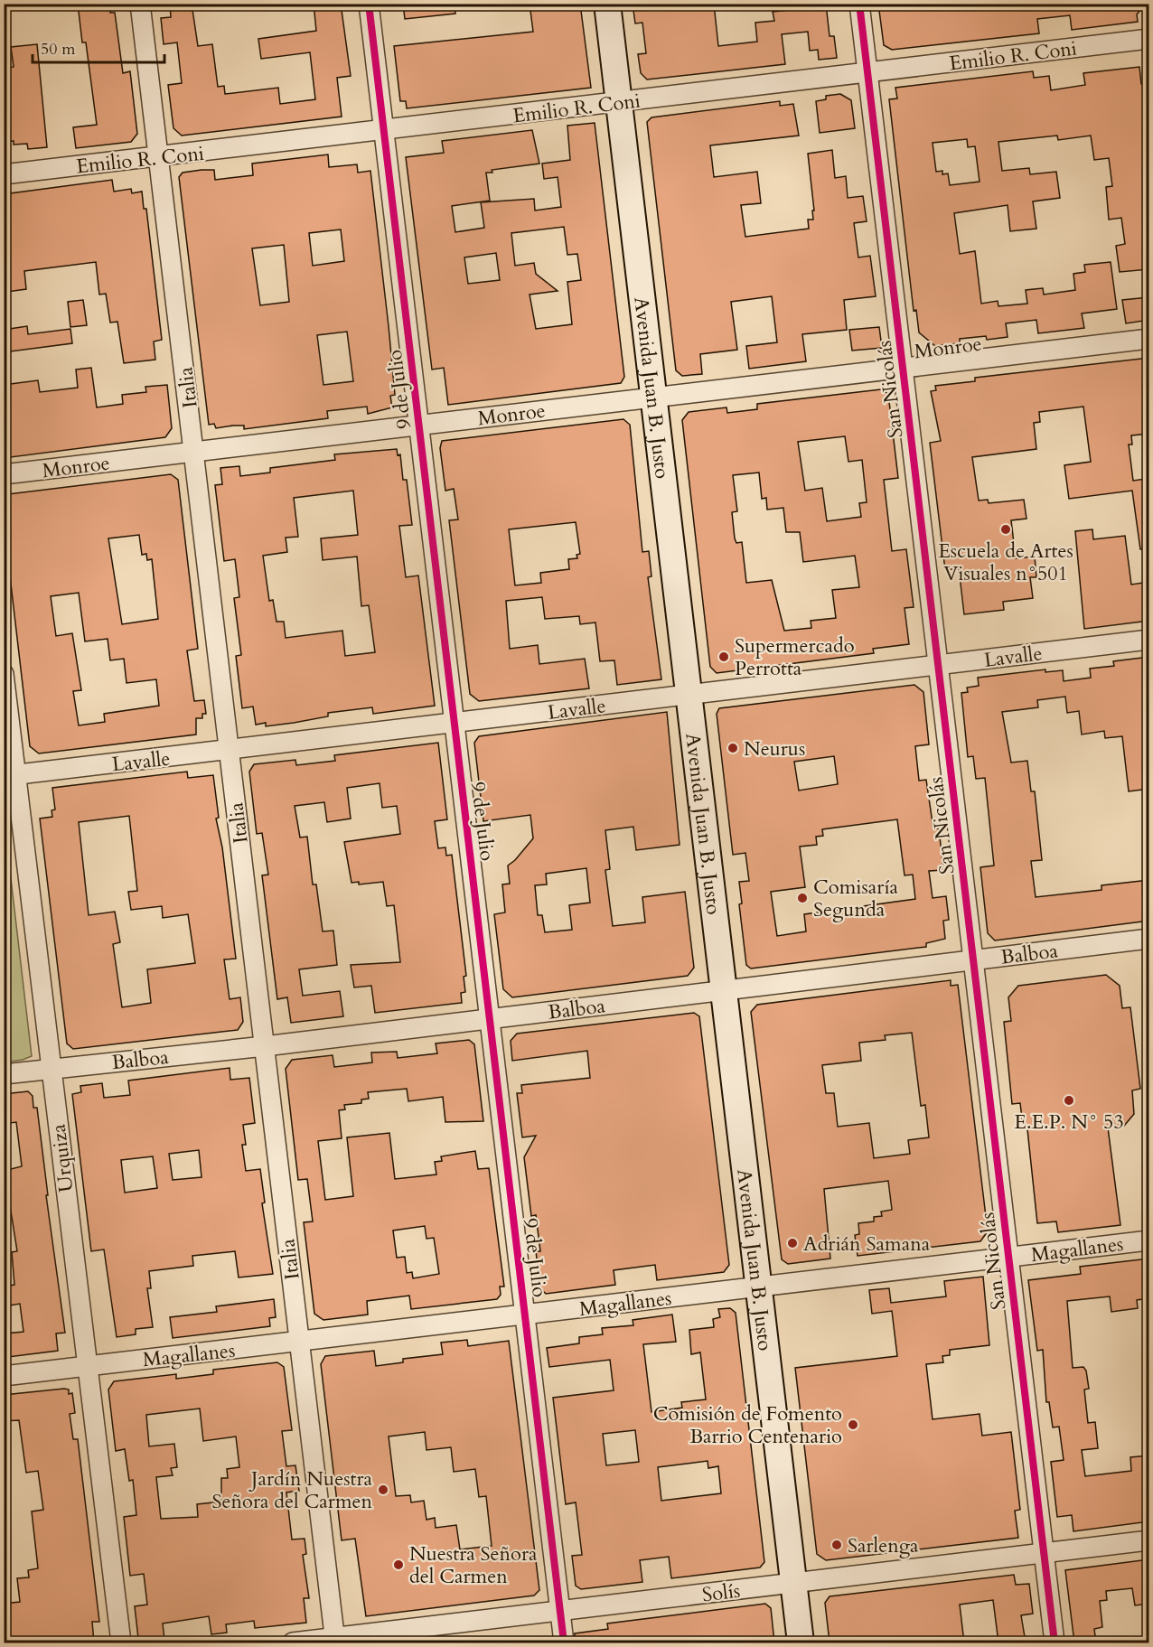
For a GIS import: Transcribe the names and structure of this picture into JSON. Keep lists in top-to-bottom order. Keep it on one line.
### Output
{"streets":{"main road":["Avenida Juan B. Justo"],"street":["Emilio R. Coni","Monroe","Italia","9 de Julio","San Nicolás","Lavalle","Balboa","Urquiza","Magallanes","Solís"]},"crossings":[["Emilio R. Coni","Italia"],["Emilio R. Coni","Avenida Juan B. Justo"],["Emilio R. Coni","9 de Julio"],["Emilio R. Coni","San Nicolás"],["Monroe","Italia"],["Monroe","Avenida Juan B. Justo"],["Monroe","9 de Julio"],["Monroe","San Nicolás"],["Italia","Lavalle"],["Italia","Balboa"],["Italia","Magallanes"],["Italia","Solís"],["Avenida Juan B. Justo","Lavalle"],["Avenida Juan B. Justo","Balboa"],["Avenida Juan B. Justo","Magallanes"],["Avenida Juan B. Justo","Solís"],["9 de Julio","Lavalle"],["9 de Julio","Balboa"],["9 de Julio","Magallanes"],["9 de Julio","Solís"],["San Nicolás","Lavalle"],["San Nicolás","Balboa"],["San Nicolás","Magallanes"],["San Nicolás","Solís"],["Lavalle","Urquiza"],["Balboa","Urquiza"],["Urquiza","Magallanes"]],"places":["Escuela de Artes Visuales n°501","Supermercado Perrotta","Neurus","Comisaría Segunda","E.E.P. N° 53","Adrián Samana","Comisión de Fomento Barrio Centenario","Jardín Nuestra Señora del Carmen","Sarlenga","Nuestra Señora del Carmen"],"scale_bar":"50 m"}
